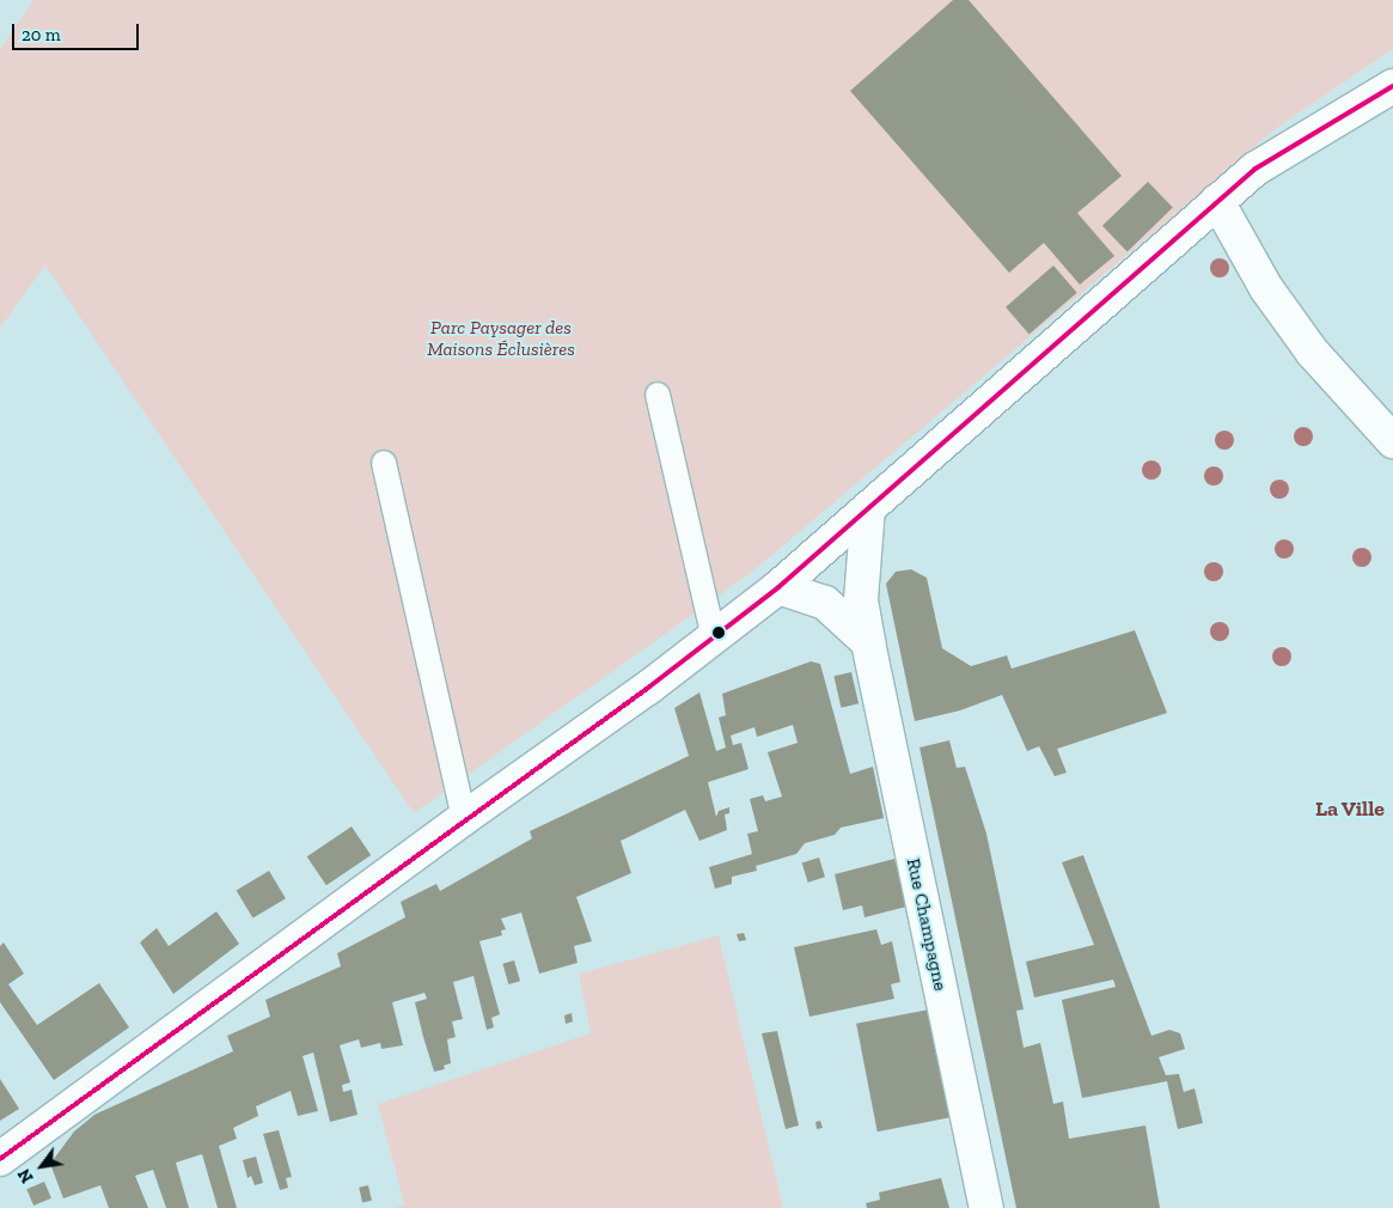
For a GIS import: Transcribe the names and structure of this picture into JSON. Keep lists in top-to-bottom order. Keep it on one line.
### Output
{"streets":{"street":["Rue Champagne"]},"districts":["La Ville"],"parks":["Parc Paysager des Maisons Éclusières"],"scale_bar":"20 m","north":"bottom left"}
